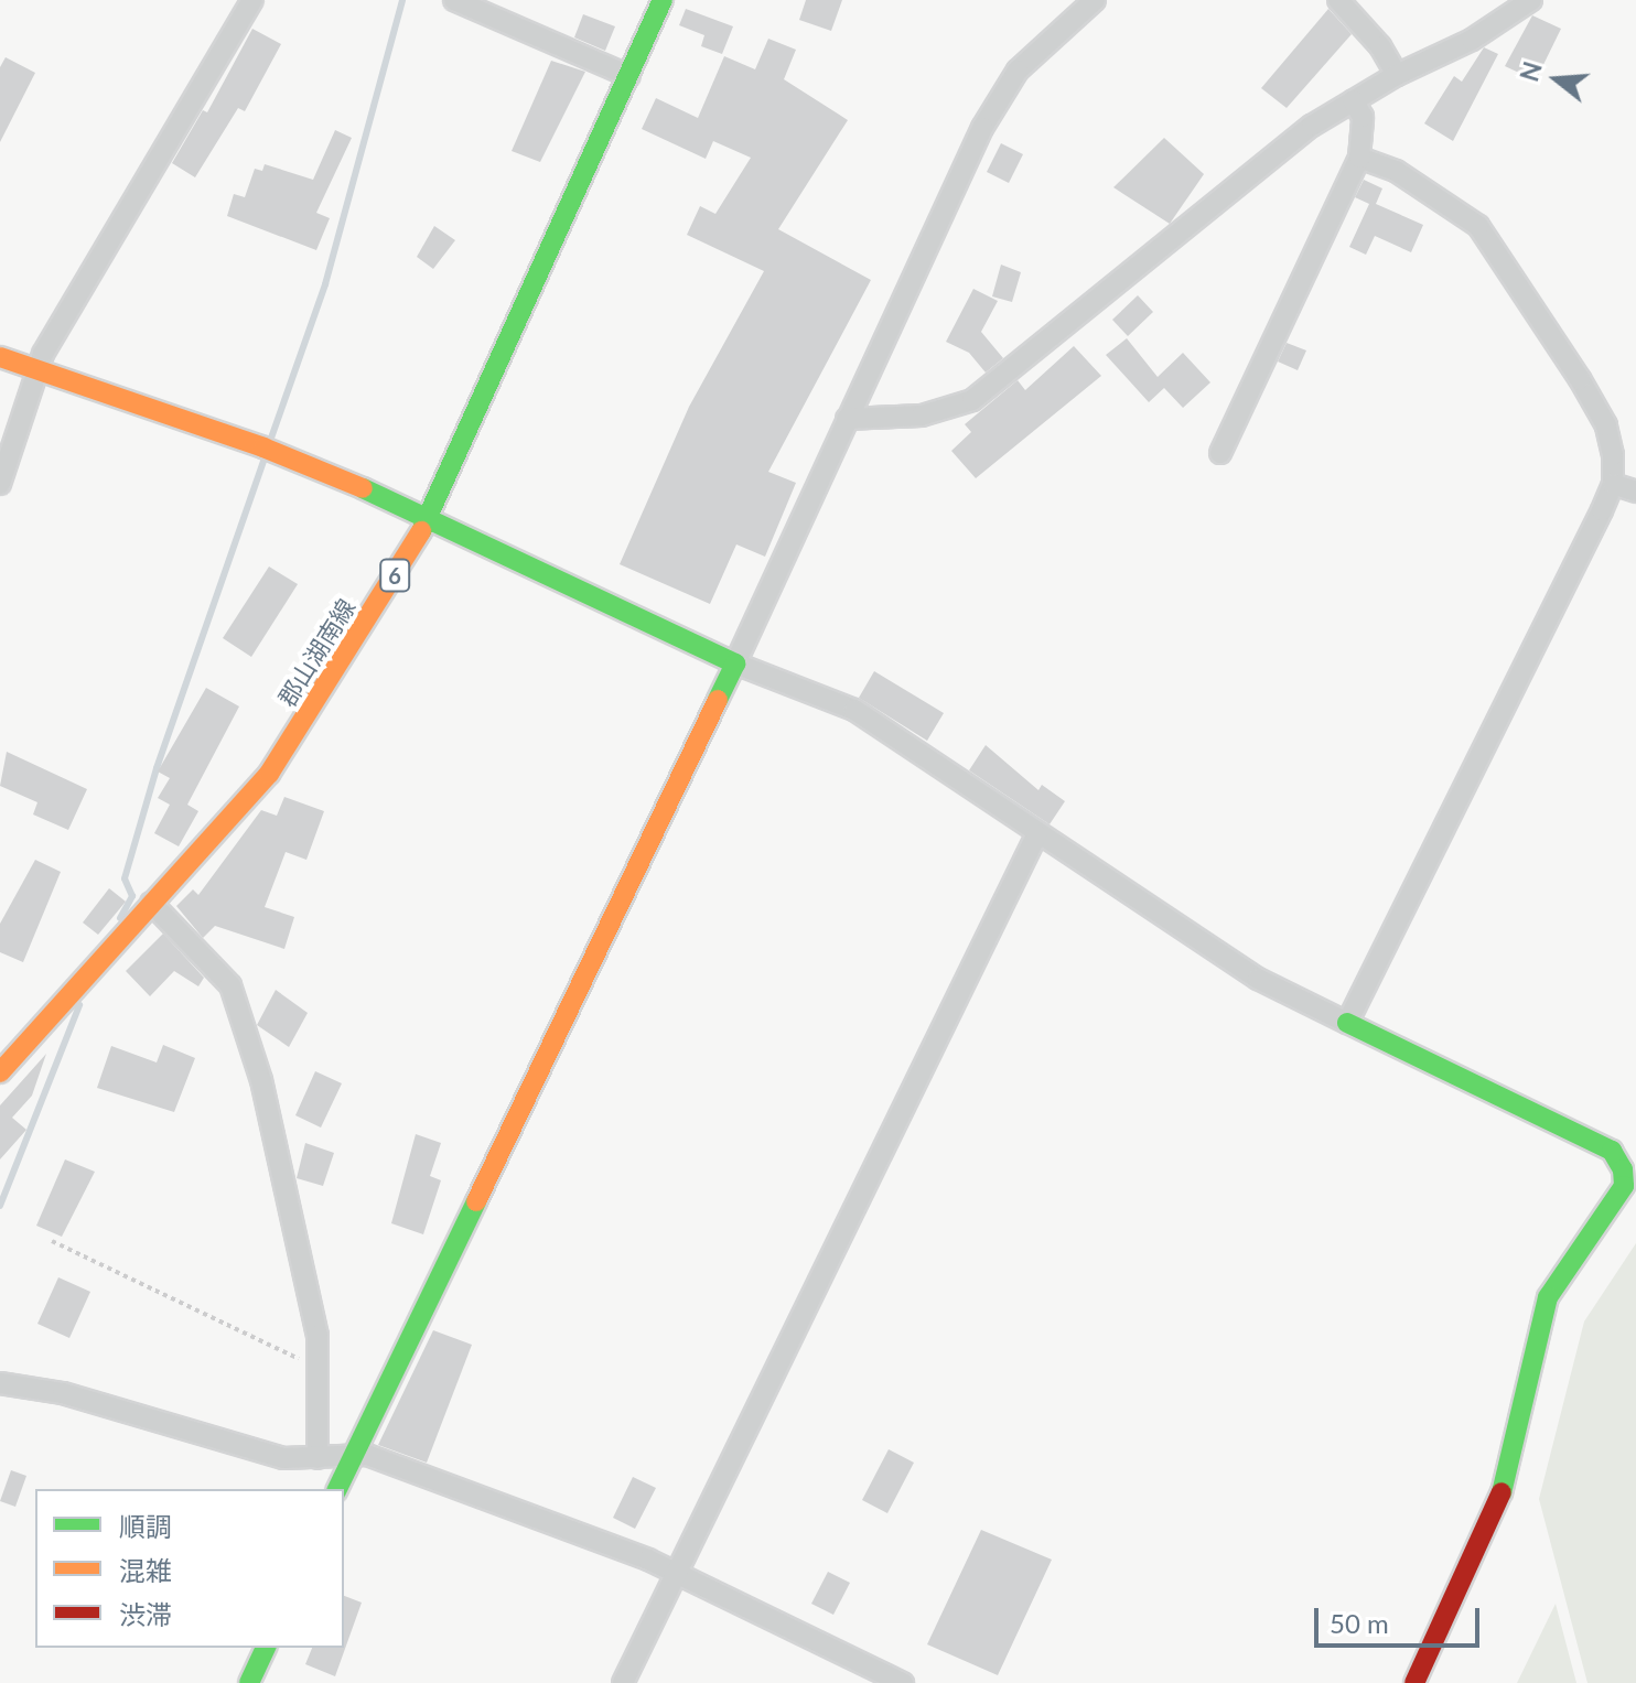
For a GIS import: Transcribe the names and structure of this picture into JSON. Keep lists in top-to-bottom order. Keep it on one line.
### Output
{"streets":{"street":["6","郡山湖南線"]},"legend":["順調","混雑","渋滞"],"scale_bar":"50 m","north":"left"}
